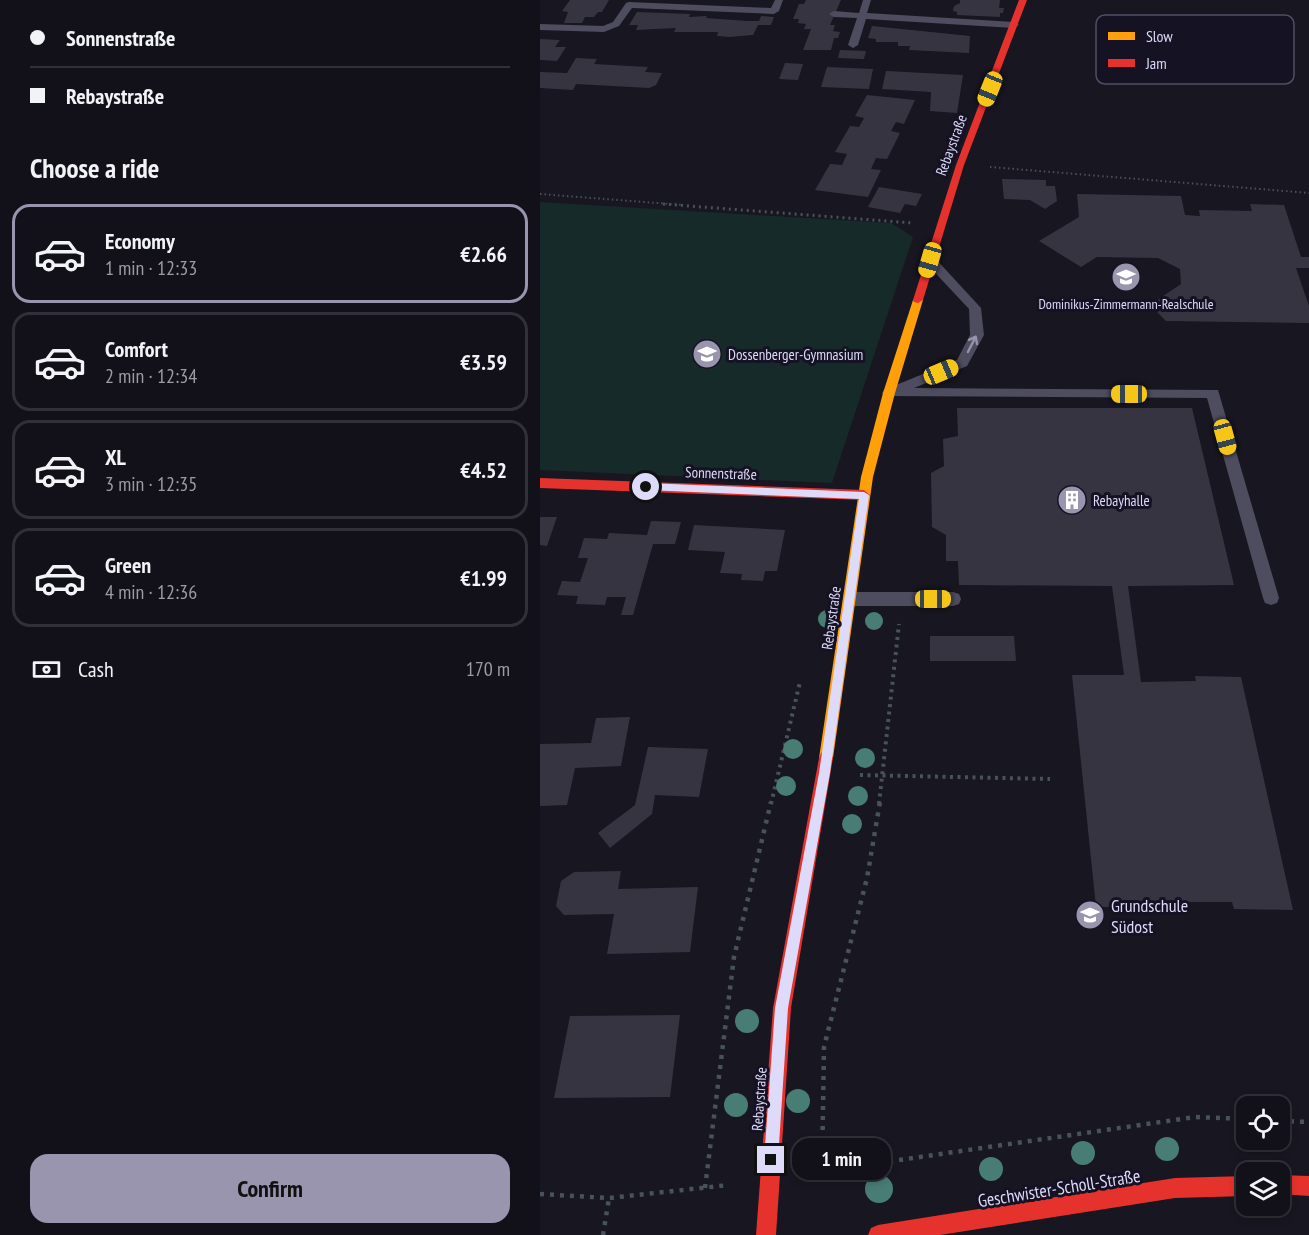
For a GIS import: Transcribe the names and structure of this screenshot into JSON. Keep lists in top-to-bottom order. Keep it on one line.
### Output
{"streets":{"street":["Rebaystraße","Sonnenstraße","Geschwister-Scholl-Straße"]},"crossings":[["Rebaystraße","Sonnenstraße"]],"places":{"school or university":["Dominikus-Zimmermann-Realschule","Dossenberger-Gymnasium","Grundschule Südost"],"building":["Rebayhalle"]},"legend":["Slow","Jam"],"page":{"banner":["Sonnenstraße","Rebaystraße"],"heading":"Choose a ride","list":[{"name":"Economy","note":"1 min · 12:33","value":"€2.66"},{"name":"Comfort","note":"2 min · 12:34","value":"€3.59"},{"name":"XL","note":"3 min · 12:35","value":"€4.52"},{"name":"Green","note":"4 min · 12:36","value":"€1.99"}],"pay":["Cash","170 m"],"bubble":"1 min","buttons":"Confirm"}}
